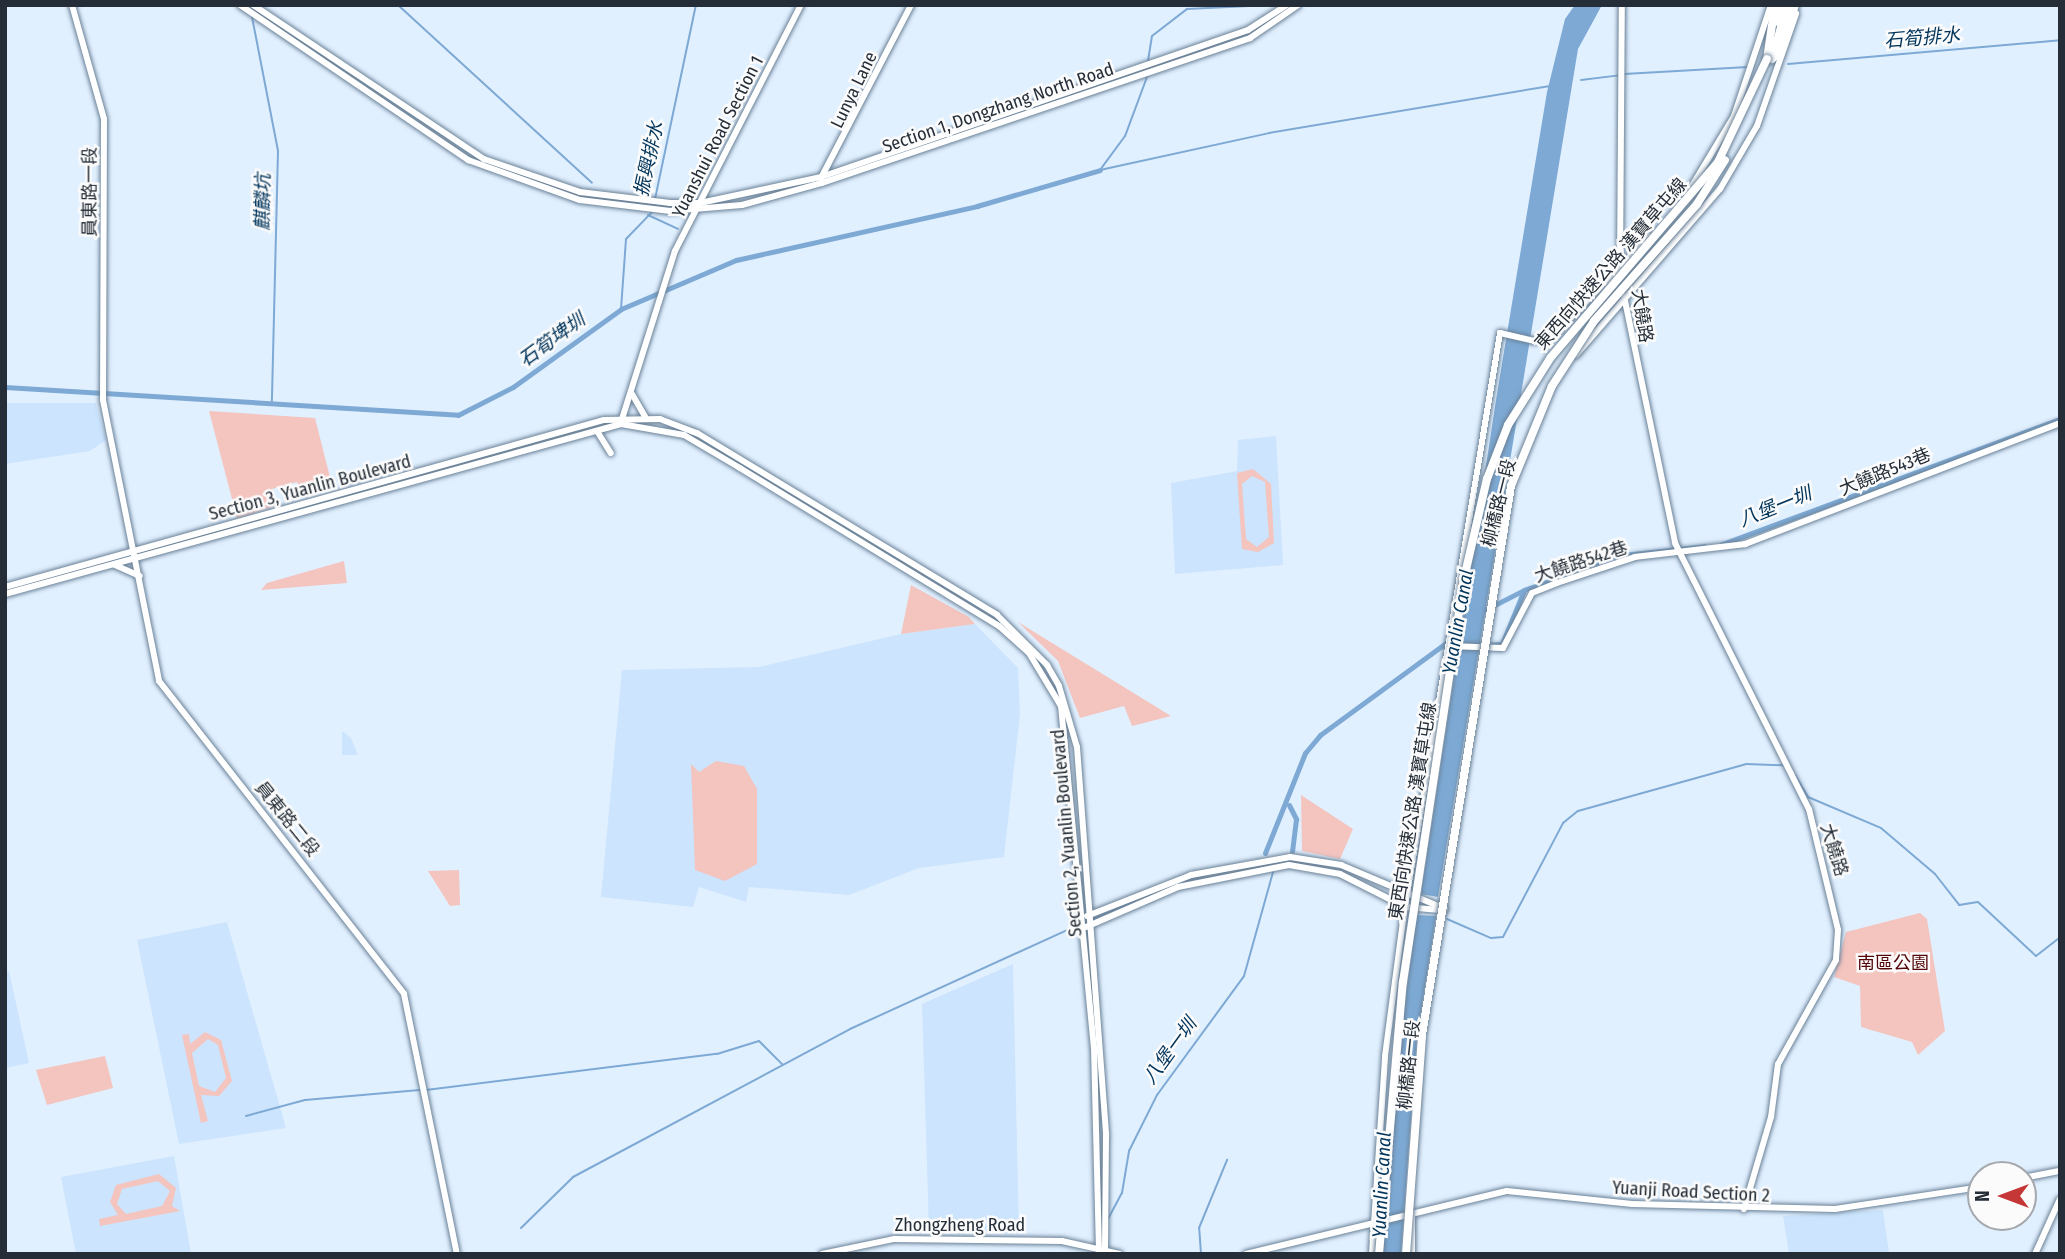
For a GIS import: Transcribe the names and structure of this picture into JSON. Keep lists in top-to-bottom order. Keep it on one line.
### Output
{"streets":{"highway":["東西向快速公路 漢寶草屯線"],"street":["Lunya Lane","Section 1, Dongzhang North Road","Yuanshui Road Section 1","員東路一段","大饒路","大饒路543巷","Section 3, Yuanlin Boulevard","柳橋路一段","大饒路542巷","員東路二段","Section 2, Yuanlin Boulevard","Yuanji Road Section 2","Zhongzheng Road"]},"crossings":[["Lunya Lane","Section 1, Dongzhang North Road"],["Section 1, Dongzhang North Road","Yuanshui Road Section 1"],["Yuanshui Road Section 1","Section 3, Yuanlin Boulevard"],["Yuanshui Road Section 1","Section 2, Yuanlin Boulevard"],["員東路一段","員東路二段"],["大饒路","大饒路543巷"],["大饒路","柳橋路一段"],["大饒路","大饒路542巷"],["大饒路","Yuanji Road Section 2"],["大饒路543巷","大饒路542巷"],["Section 3, Yuanlin Boulevard","員東路二段"],["Section 3, Yuanlin Boulevard","Section 2, Yuanlin Boulevard"],["柳橋路一段","大饒路542巷"],["柳橋路一段","Yuanji Road Section 2"],["Section 2, Yuanlin Boulevard","Zhongzheng Road"]],"water":["石筍排水","振興排水","麒麟坑","石筍埤圳","八堡一圳","Yuanlin Canal"],"parks":["南區公園"],"north":"left"}
